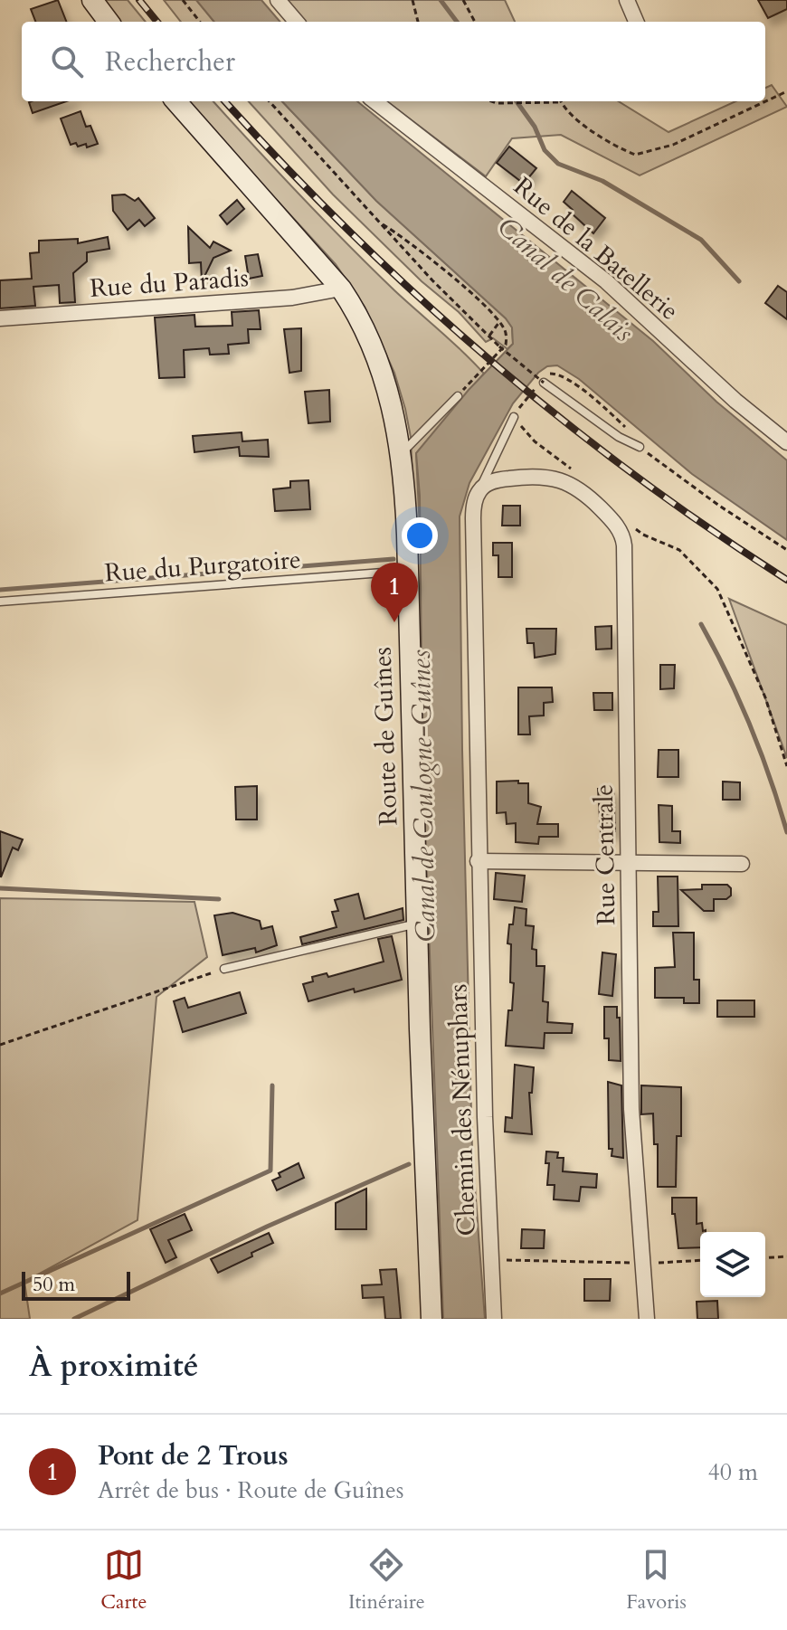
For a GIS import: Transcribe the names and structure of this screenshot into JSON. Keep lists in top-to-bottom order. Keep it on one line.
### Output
{"streets":{"main road":["Route de Guînes"],"street":["Rue de la Batellerie","Rue du Paradis","Rue Centrale","Chemin des Nénuphars"],"lane":["Rue du Purgatoire"]},"crossings":[["Rue du Paradis","Route de Guînes"],["Rue du Purgatoire","Route de Guînes"],["Rue Centrale","Chemin des Nénuphars"]],"water":["Canal de Calais","Canal de Coulogne-Guînes"],"scale_bar":"50 m","page":{"search":"Rechercher","pins":"1","scale":"50 m","heading":"À proximité","list":[{"mark":"1","name":"Pont de 2 Trous","note":"Arrêt de bus · Route de Guînes","value":"40 m"}],"nav":["Carte","Itinéraire","Favoris"]}}
